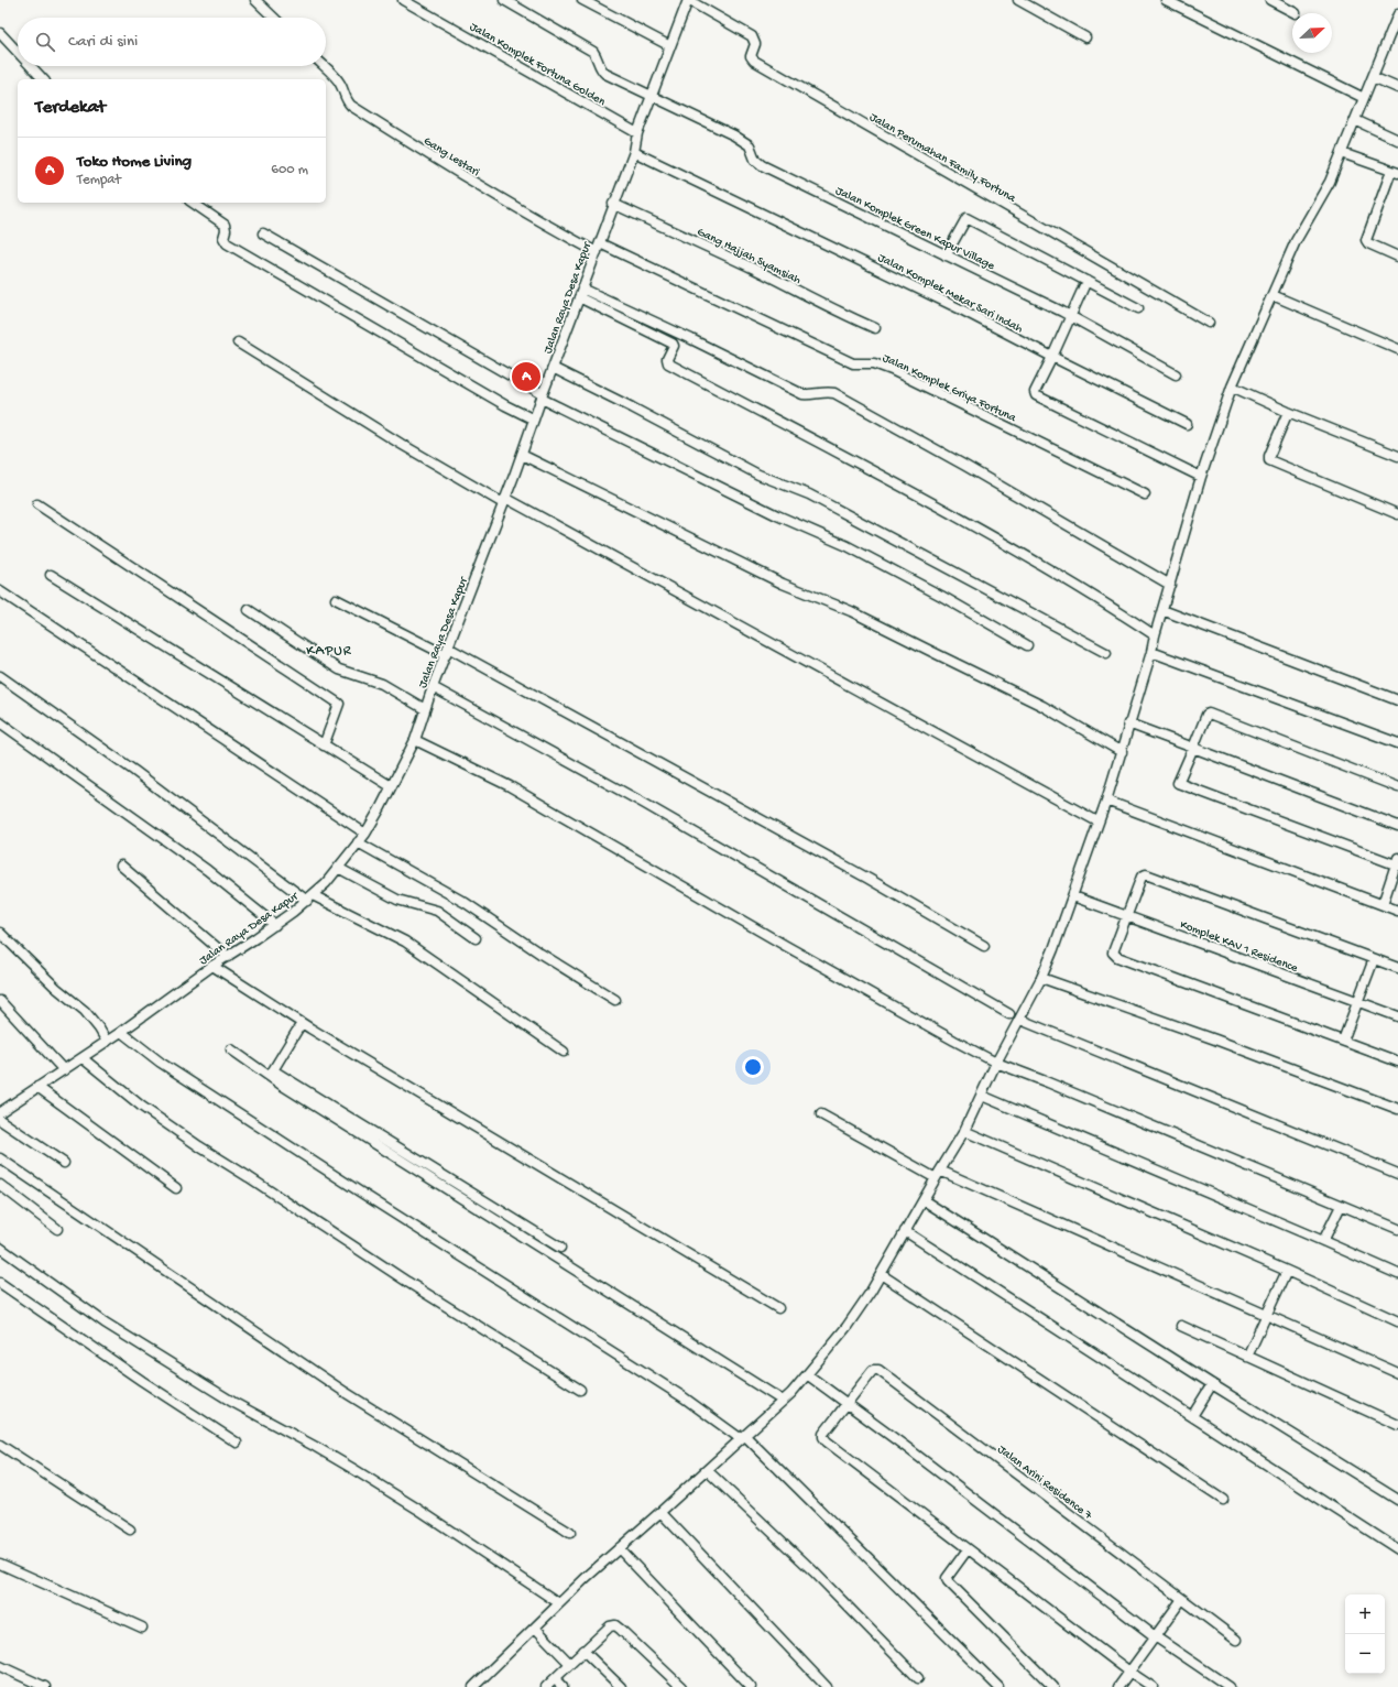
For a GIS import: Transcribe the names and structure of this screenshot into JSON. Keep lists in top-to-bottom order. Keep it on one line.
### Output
{"streets":{"street":["Jalan Komplek Fortuna Golden","Gang Lestari","Jalan Perumahan Family Fortuna","Jalan Komplek Green Kapur Village","Gang Hajjah Syamsiah","Jalan Komplek Mekar Sari Indah","Jalan Raya Desa Kapur","Jalan Komplek Griya Fortuna","Komplek KAV 1 Residence","Jalan Arini Residence 7"]},"crossings":[["Jalan Komplek Fortuna Golden","Jalan Raya Desa Kapur"],["Gang Lestari","Jalan Raya Desa Kapur"],["Jalan Perumahan Family Fortuna","Jalan Raya Desa Kapur"],["Jalan Komplek Green Kapur Village","Jalan Raya Desa Kapur"],["Gang Hajjah Syamsiah","Jalan Raya Desa Kapur"],["Jalan Komplek Mekar Sari Indah","Jalan Raya Desa Kapur"],["Jalan Raya Desa Kapur","Jalan Komplek Griya Fortuna"]],"districts":["KAPUR"],"north":"top right","page":{"search":"Cari di sini","heading":"Terdekat","list":[{"mark":"A","name":"Toko Home Living","note":"Tempat","value":"600 m"}],"pins":"A","map_buttons":["+","−"]}}
